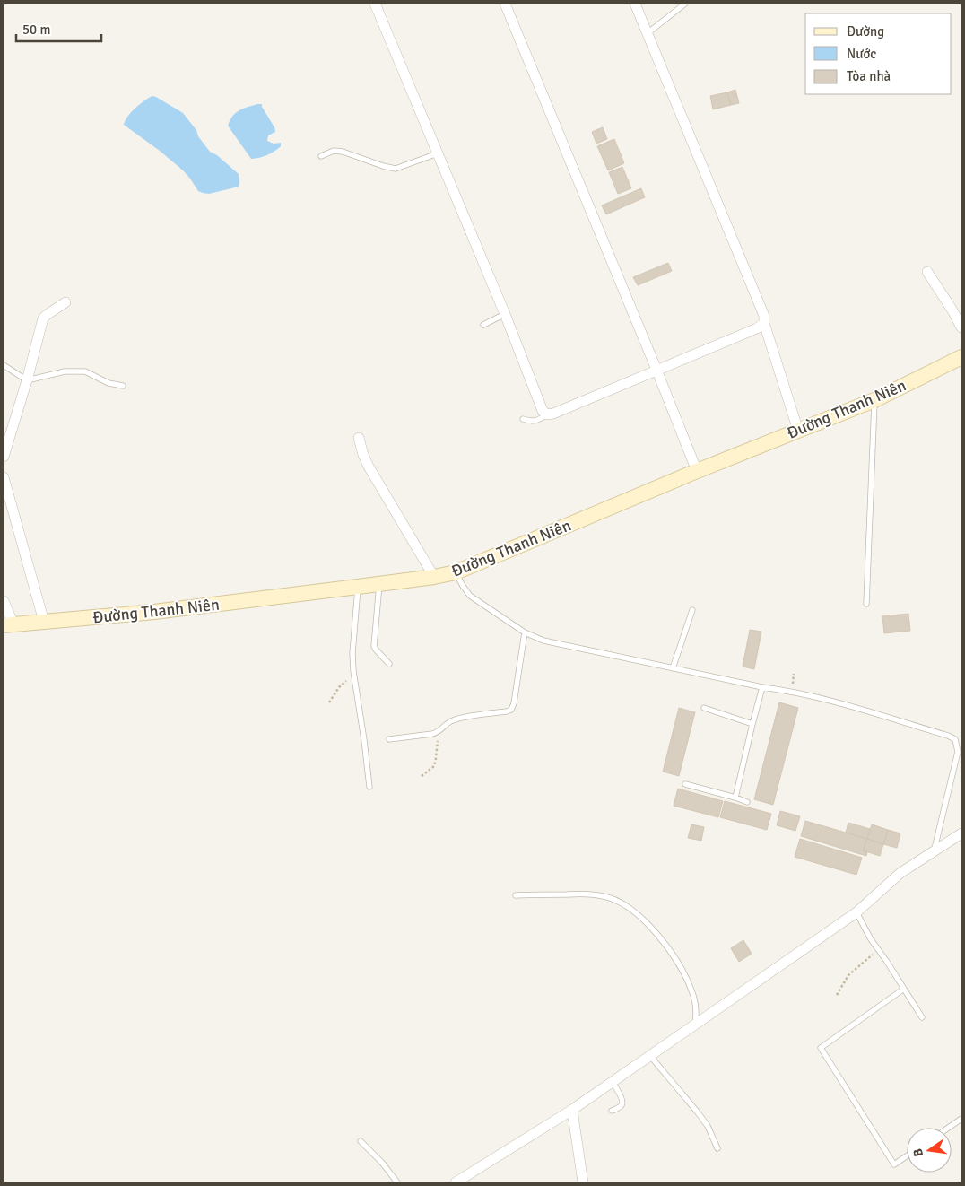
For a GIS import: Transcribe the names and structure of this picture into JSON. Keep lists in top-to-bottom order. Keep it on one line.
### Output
{"streets":{"main road":["Đường Thanh Niên"]},"legend":["Đường","Nước","Tòa nhà"],"scale_bar":"50 m","north":"left"}
